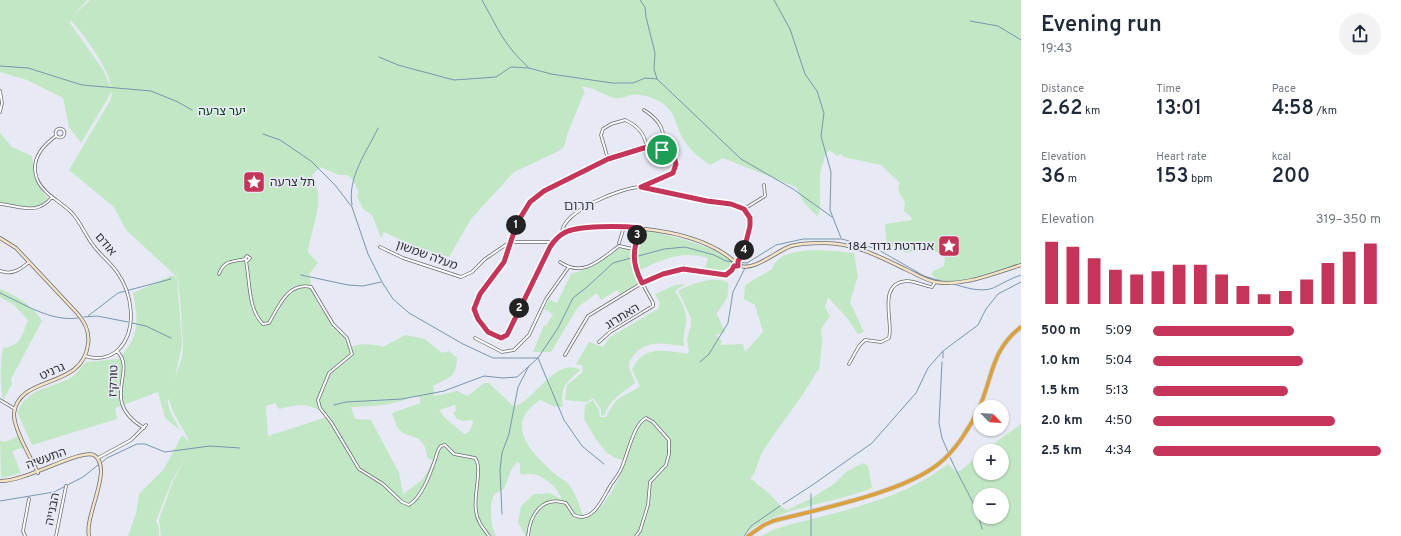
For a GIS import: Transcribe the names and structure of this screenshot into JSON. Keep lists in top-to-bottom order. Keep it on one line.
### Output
{"streets":{"street":["אודם","מעלה שמשון","האתרוג","גרניט","טורקיז","התעשיה","הבנייה"]},"crossings":[["אודם","טורקיז"]],"districts":["תרום"],"parks":["יער צרעה"],"places":{"place":["תל צרעה","אנדרטת גדוד 184"]},"north":"bottom right","page":{"heading":["Evening run","19:43"],"stats":[["Distance","2.62 km"],["Time","13:01"],["Pace","4:58 /km"],["Elevation","36 m"],["Heart rate","153 bpm"],["kcal","200"]],"chart":["Elevation","319–350 m"],"pins":["1","3","4","2"],"list":[{"name":"500 m","note":"5:09"},{"name":"1.0 km","note":"5:04"},{"name":"1.5 km","note":"5:13"},{"name":"2.0 km","note":"4:50"},{"name":"2.5 km","note":"4:34"}],"map_buttons":["+","−"]}}
